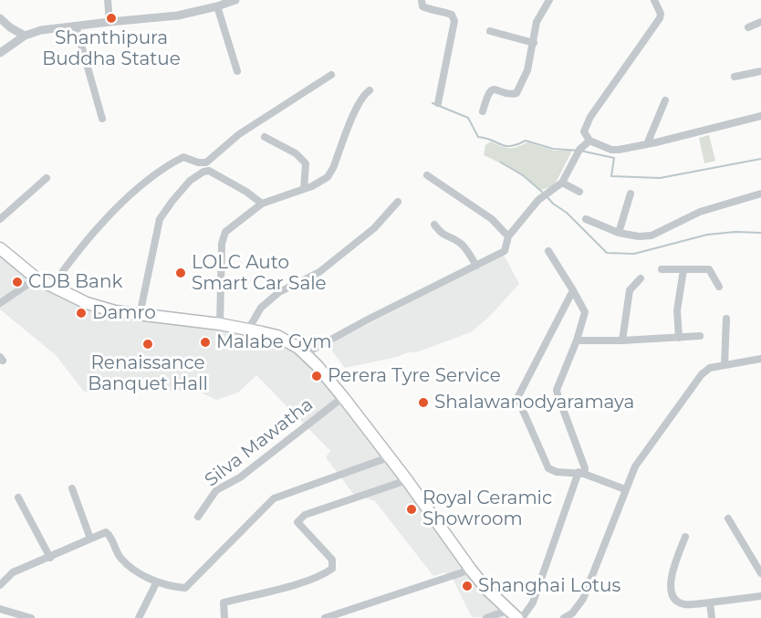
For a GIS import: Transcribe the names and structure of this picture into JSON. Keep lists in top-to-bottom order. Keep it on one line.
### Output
{"streets":{"street":["Silva Mawatha"]},"places":["Shanthipura Buddha Statue","LOLC Auto Smart Car Sale","CDB Bank","Damro","Malabe Gym","Renaissance Banquet Hall","Perera Tyre Service","Shalawanodyaramaya","Royal Ceramic Showroom","Shanghai Lotus"]}
